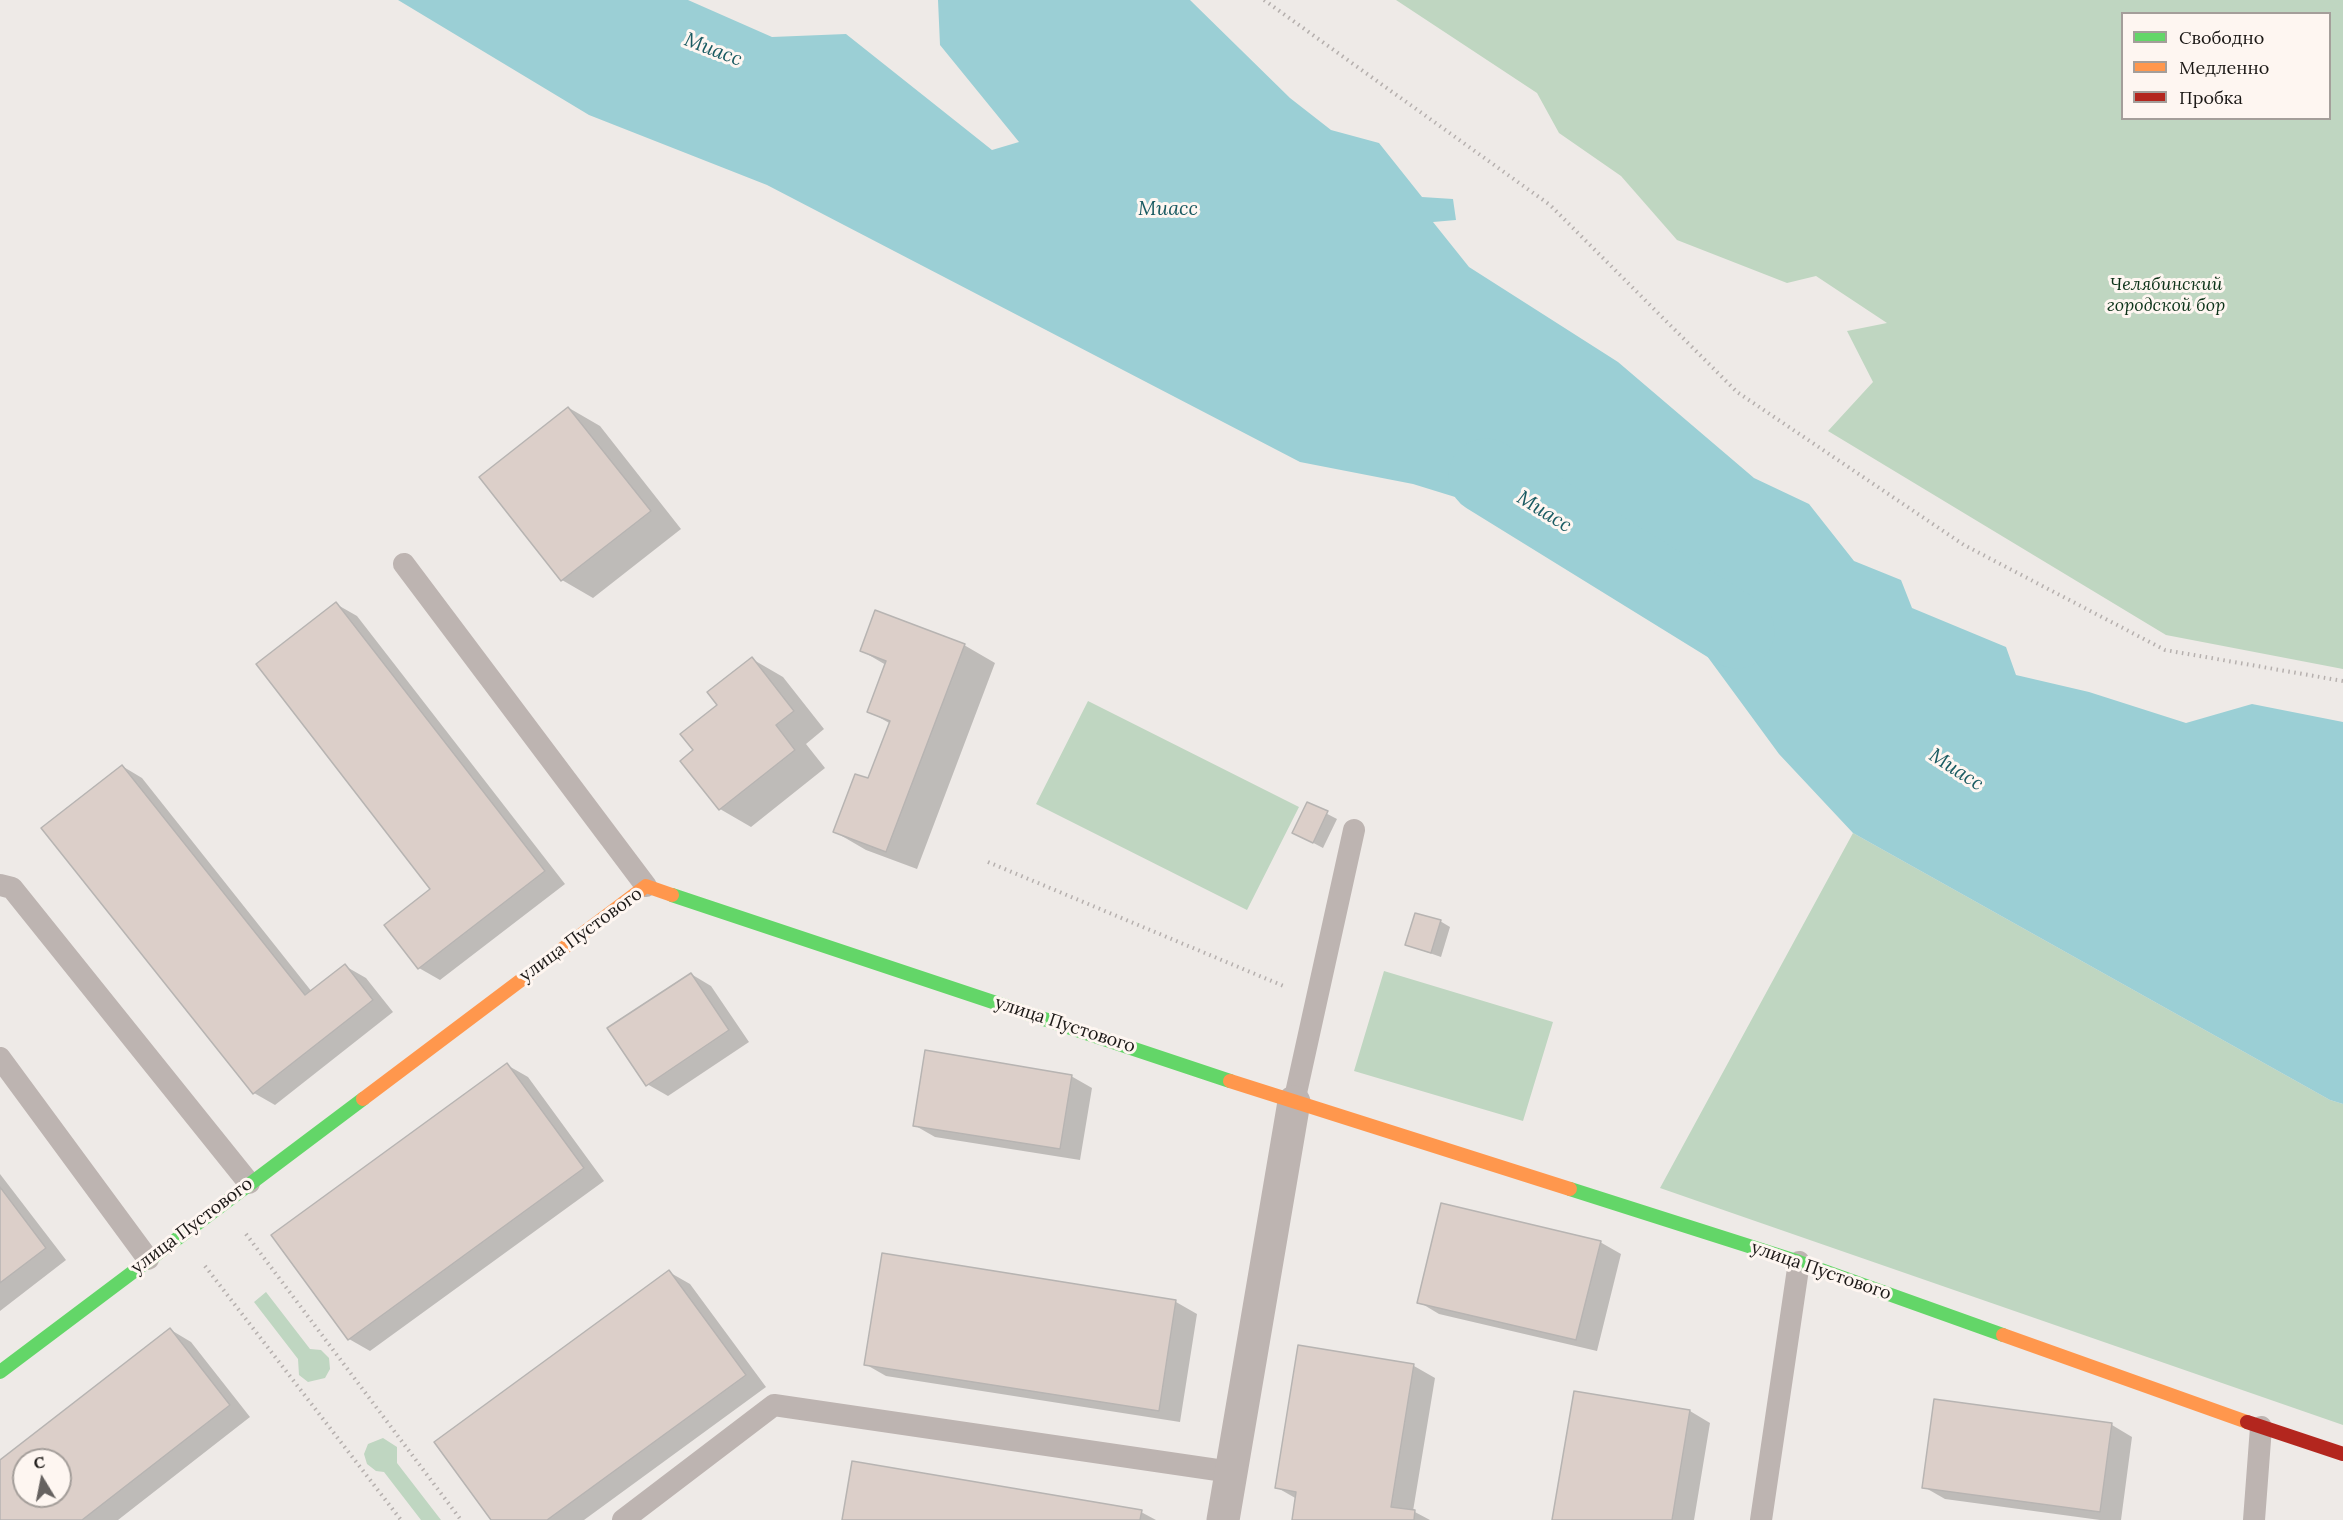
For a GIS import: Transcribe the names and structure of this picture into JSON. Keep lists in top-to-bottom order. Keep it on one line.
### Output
{"streets":{"street":["улица Пустового"]},"water":["Миасс"],"parks":["Челябинский городской бор"],"legend":["Свободно","Медленно","Пробка"],"north":"top"}
